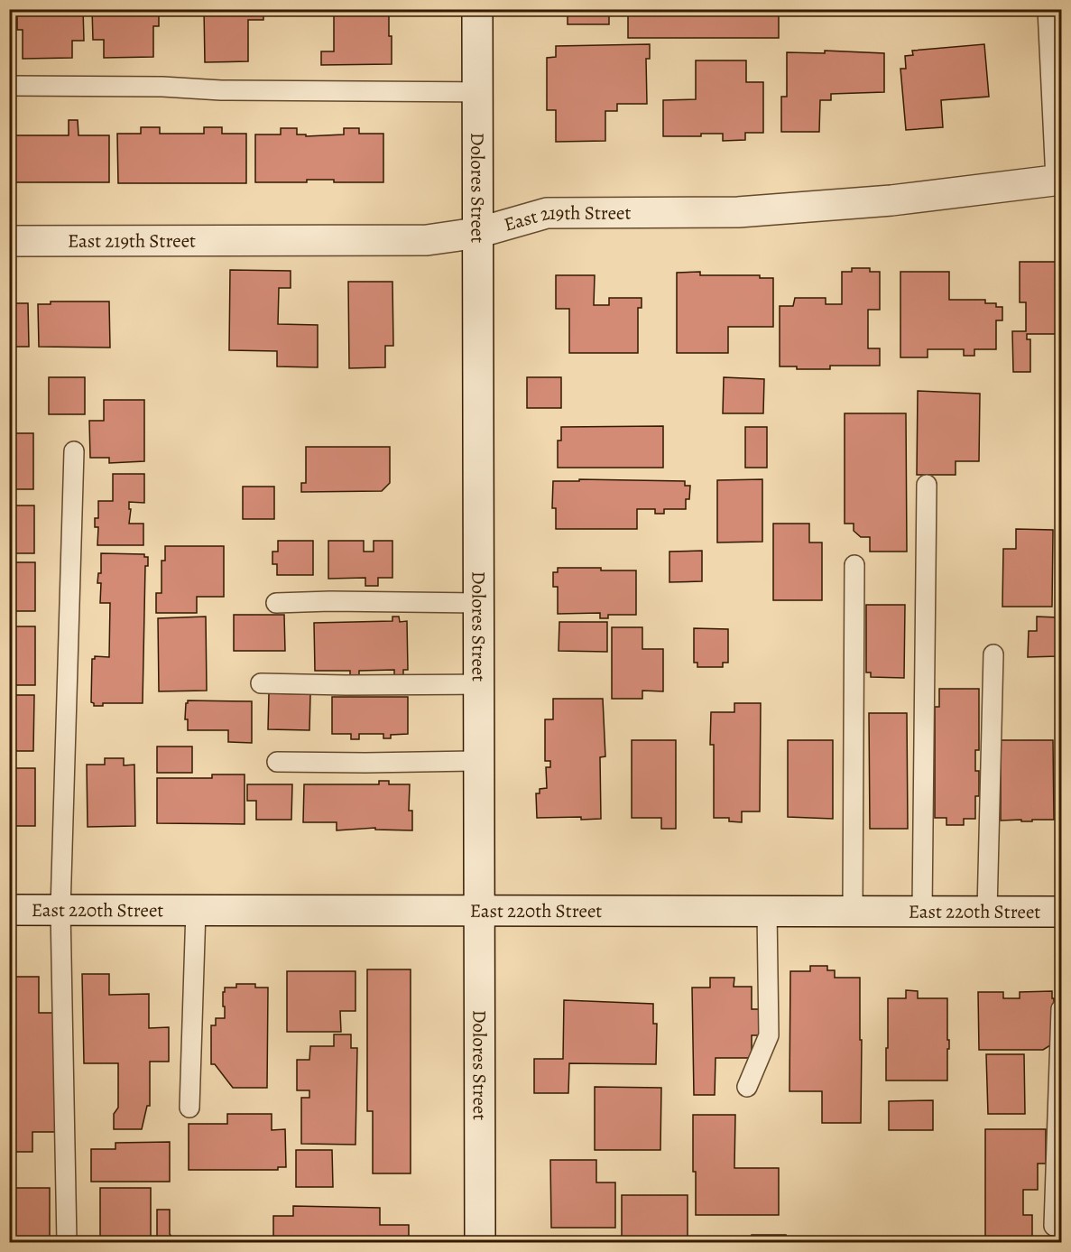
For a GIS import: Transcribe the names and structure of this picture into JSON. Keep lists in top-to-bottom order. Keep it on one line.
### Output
{"streets":{"street":["Dolores Street","East 219th Street","East 220th Street"]},"crossings":[["Dolores Street","East 219th Street"],["Dolores Street","East 220th Street"]]}
